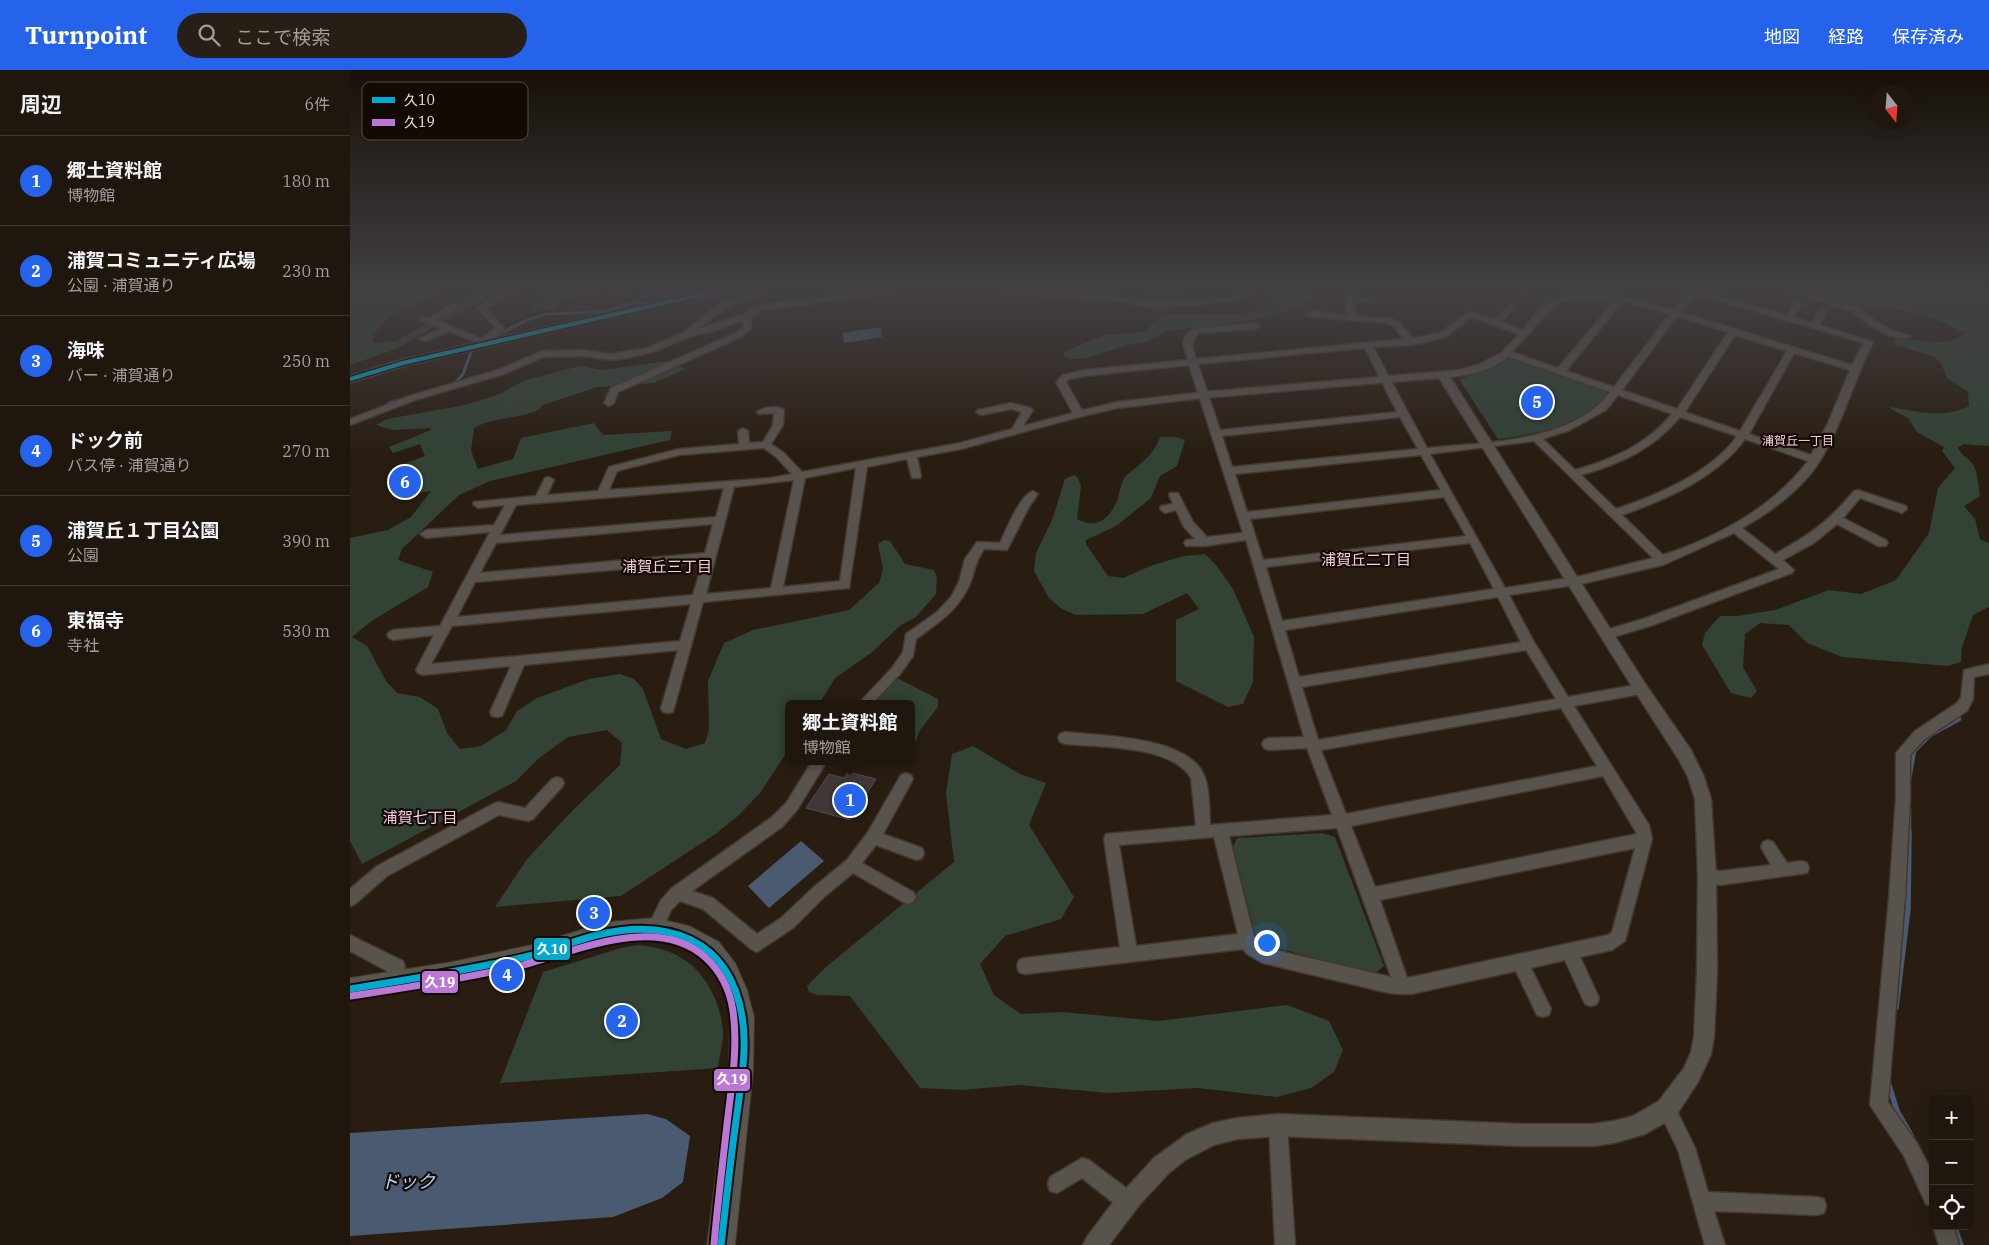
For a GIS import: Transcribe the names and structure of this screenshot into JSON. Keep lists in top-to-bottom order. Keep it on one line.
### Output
{"districts":["浦賀丘一丁目","浦賀丘二丁目","浦賀丘三丁目","浦賀七丁目"],"water":["ドック"],"lines":["transit line 久10","transit line 久19"],"legend":["久10","久19"],"north":"bottom","page":{"header":"Turnpoint","search":"ここで検索","nav":["地図","経路","保存済み"],"heading":["周辺","6件"],"list":[{"mark":"1","name":"郷土資料館","note":"博物館","value":"180 m"},{"mark":"2","name":"浦賀コミュニティ広場","note":"公園 · 浦賀通り","value":"230 m"},{"mark":"3","name":"海味","note":"バー · 浦賀通り","value":"250 m"},{"mark":"4","name":"ドック前","note":"バス停 · 浦賀通り","value":"270 m"},{"mark":"5","name":"浦賀丘１丁目公園","note":"公園","value":"390 m"},{"mark":"6","name":"東福寺","note":"寺社","value":"530 m"}],"pins":["5","6","1","3","4","2"],"popup":["郷土資料館","博物館"],"map_buttons":["+","−"]}}
